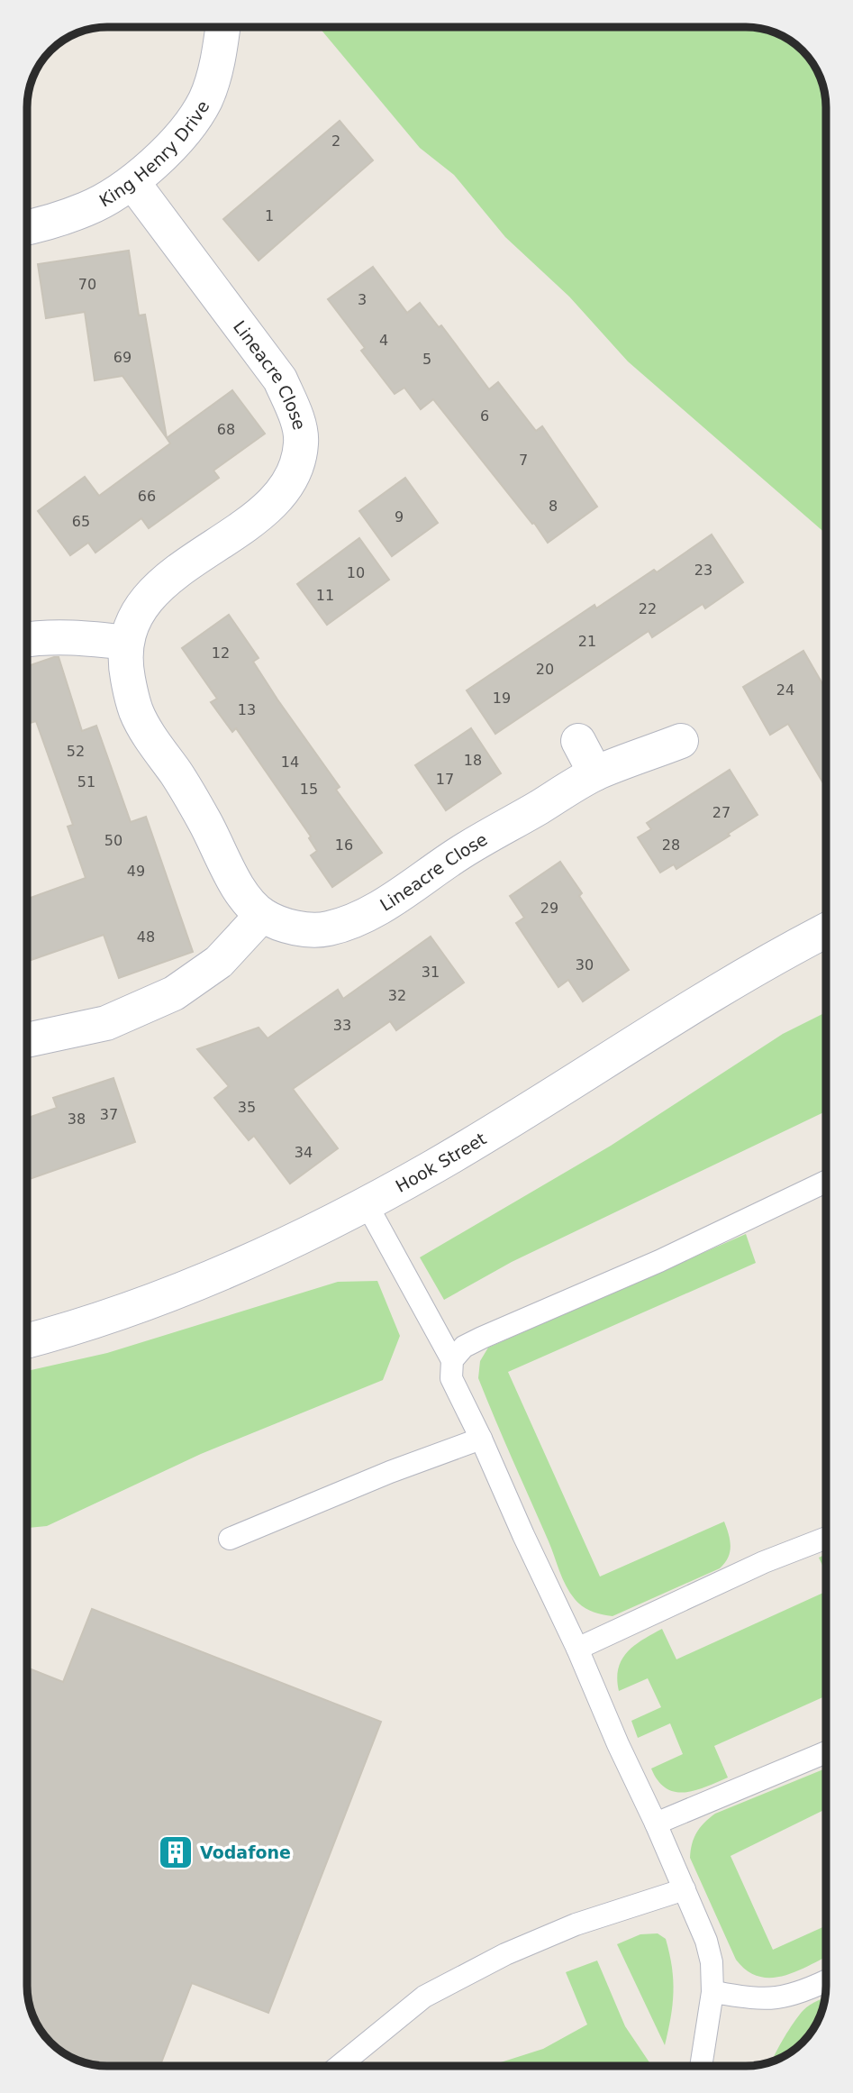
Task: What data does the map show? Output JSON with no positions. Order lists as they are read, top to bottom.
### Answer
{
  "streets": {
    "street": ["King Henry Drive", "Lineacre Close", "Hook Street"]
  },
  "crossings": [
    ["King Henry Drive", "Lineacre Close"]
  ],
  "places": {
    "building": ["Vodafone"]
  },
  "house_numbers": [
    "2",
    "1",
    "70",
    "3",
    "4",
    "69",
    "5",
    "6",
    "68",
    "7",
    "66",
    "8",
    "9",
    "65",
    "23",
    "10",
    "11",
    "22",
    "21",
    "12",
    "20",
    "24",
    "19",
    "13",
    "52",
    "18",
    "14",
    "17",
    "51",
    "15",
    "27",
    "50",
    "16",
    "28",
    "49",
    "29",
    "48",
    "30",
    "31",
    "32",
    "33",
    "35",
    "37",
    "38",
    "34"
  ]
}
